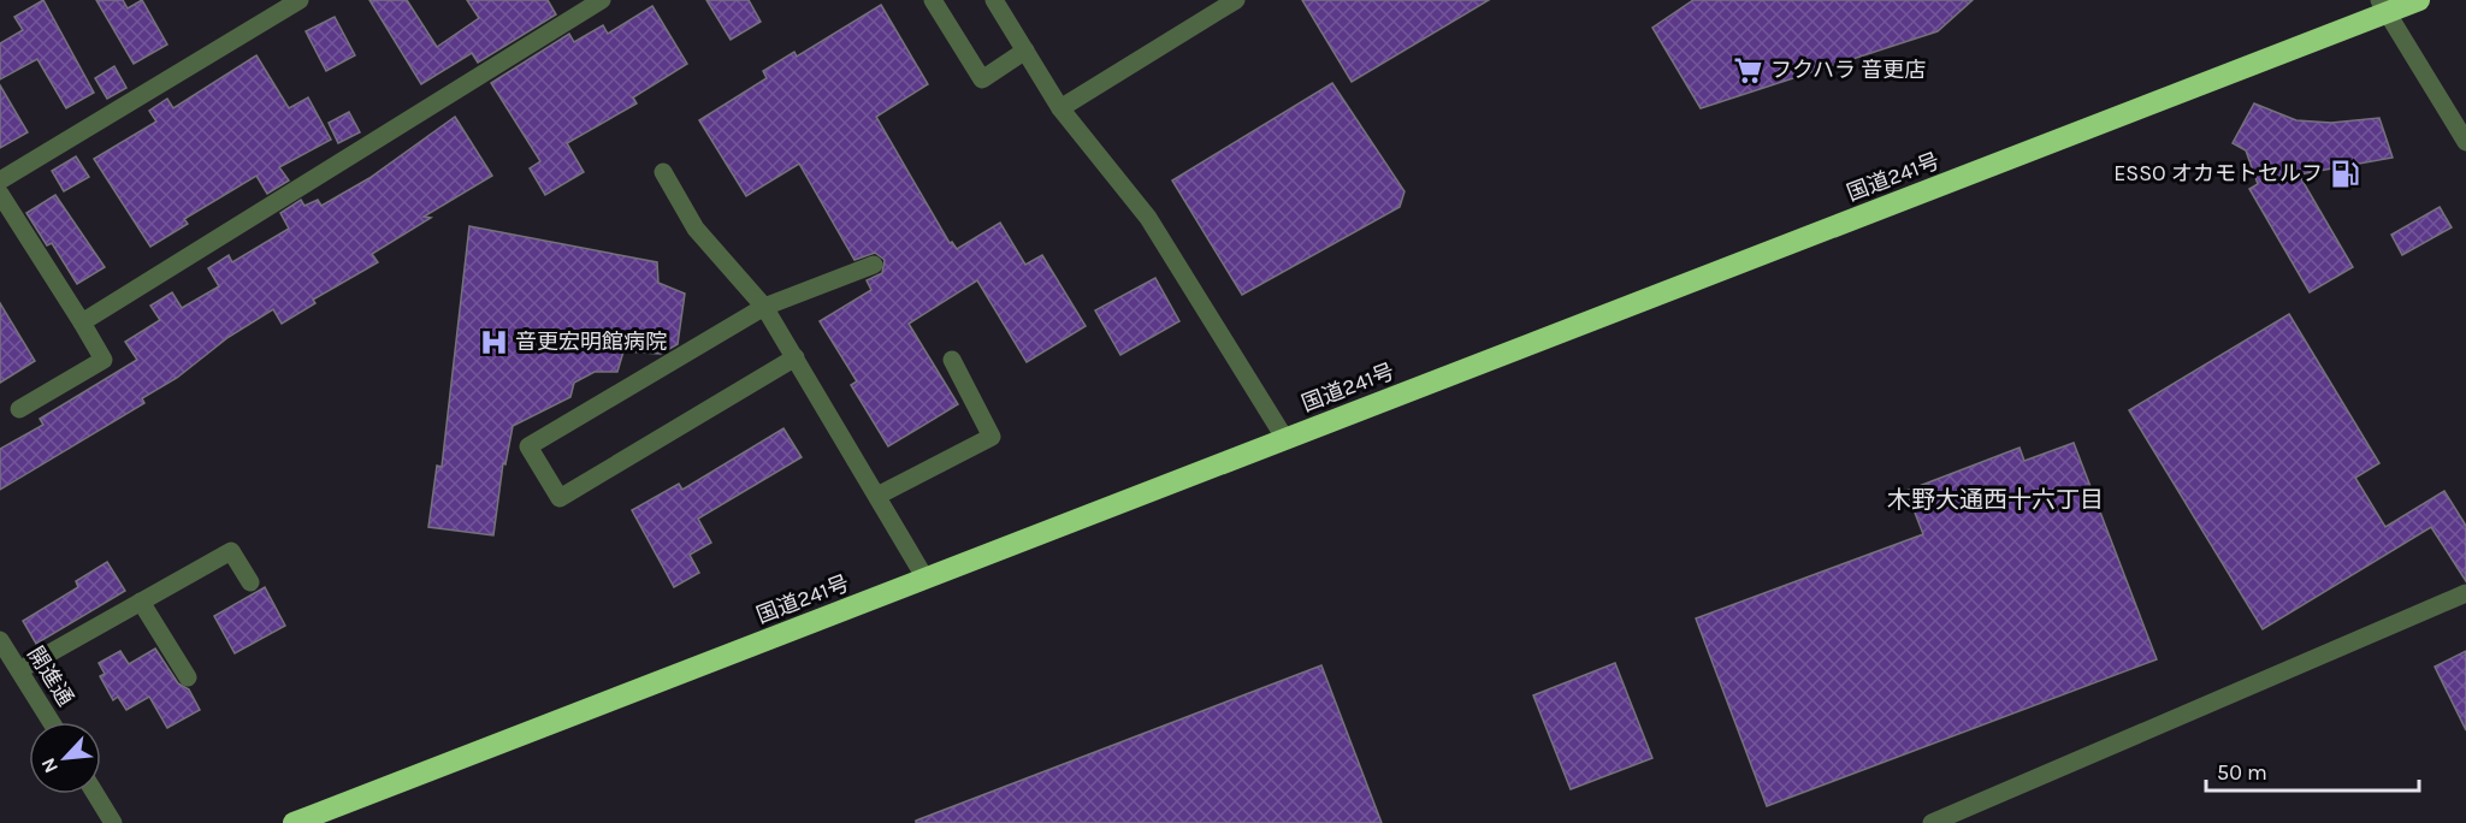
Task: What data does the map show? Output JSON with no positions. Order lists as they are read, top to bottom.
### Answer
{
  "streets": {
    "highway": ["国道241号"],
    "street": ["開進通"]
  },
  "districts": ["木野大通西十六丁目"],
  "places": {
    "supermarket": ["フクハラ 音更店"],
    "fuel station": ["ESSO オカモトセルフ"],
    "hospital": ["音更宏明館病院"]
  },
  "scale_bar": "50 m",
  "north": "bottom left"
}
